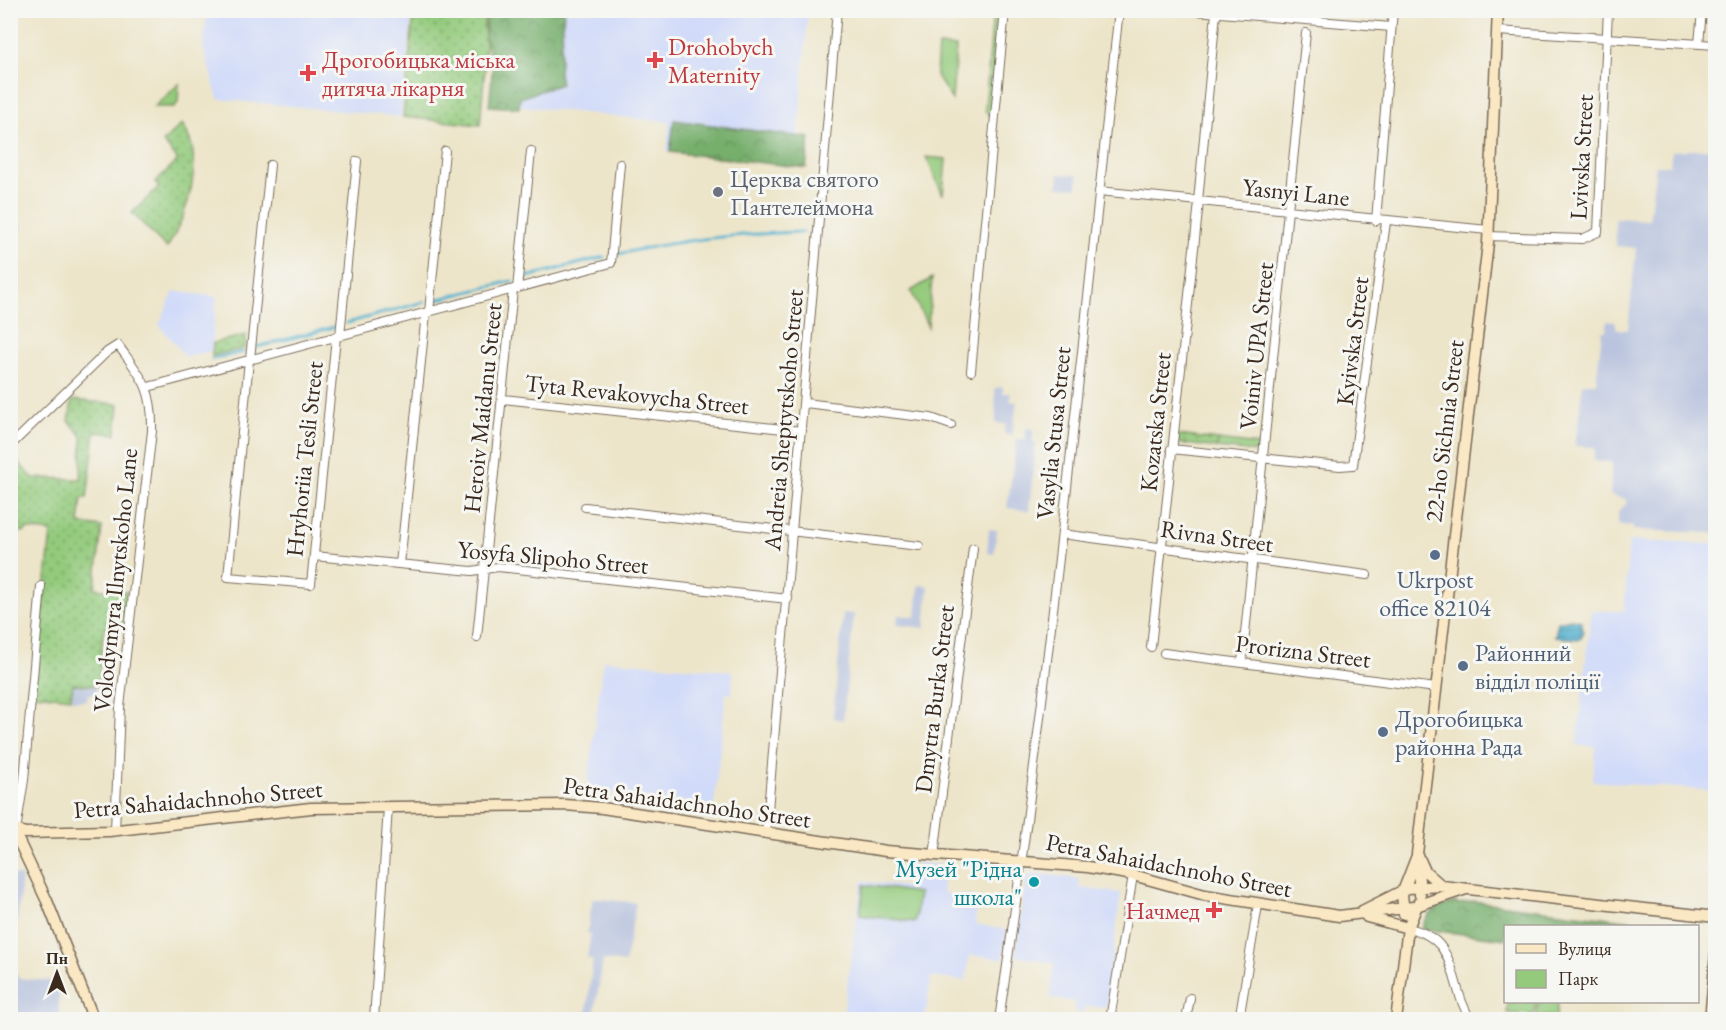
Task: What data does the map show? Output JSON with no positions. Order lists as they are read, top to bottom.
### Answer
{
  "streets": {
    "main road": ["22-ho Sichnia Street", "Petra Sahaidachnoho Street"],
    "street": [
      "Lvivska Street",
      "Yasnyi Lane",
      "Kyivska Street",
      "Voiniv UPA Street",
      "Tyta Revakovycha Street",
      "Heroiv Maidanu Street",
      "Andreia Sheptytskoho Street",
      "Kozatska Street",
      "Vasylia Stusa Street",
      "Hryhoriia Tesli Street",
      "Rivna Street",
      "Yosyfa Slipoho Street",
      "Volodymyra Ilnytskoho Lane",
      "Prorizna Street",
      "Dmytra Burka Street"
    ]
  },
  "crossings": [
    ["Lvivska Street", "Yasnyi Lane"],
    ["Lvivska Street", "22-ho Sichnia Street"],
    ["Yasnyi Lane", "Kyivska Street"],
    ["Yasnyi Lane", "Voiniv UPA Street"],
    ["Yasnyi Lane", "Kozatska Street"],
    ["Yasnyi Lane", "22-ho Sichnia Street"],
    ["Yasnyi Lane", "Vasylia Stusa Street"],
    ["Kyivska Street", "Voiniv UPA Street"],
    ["Voiniv UPA Street", "Rivna Street"],
    ["Voiniv UPA Street", "Prorizna Street"],
    ["Tyta Revakovycha Street", "Heroiv Maidanu Street"],
    ["Tyta Revakovycha Street", "Andreia Sheptytskoho Street"],
    ["Heroiv Maidanu Street", "Yosyfa Slipoho Street"],
    ["Andreia Sheptytskoho Street", "Yosyfa Slipoho Street"],
    ["Andreia Sheptytskoho Street", "Petra Sahaidachnoho Street"],
    ["Kozatska Street", "Rivna Street"],
    ["22-ho Sichnia Street", "Prorizna Street"],
    ["Vasylia Stusa Street", "Rivna Street"],
    ["Vasylia Stusa Street", "Petra Sahaidachnoho Street"],
    ["Hryhoriia Tesli Street", "Yosyfa Slipoho Street"],
    ["Volodymyra Ilnytskoho Lane", "Petra Sahaidachnoho Street"],
    ["Dmytra Burka Street", "Petra Sahaidachnoho Street"]
  ],
  "places": {
    "health": ["Drohobych Maternity", "Дрогобицька міська дитяча лікарня", "Начмед"],
    "other": [
      "Церква святого Пантелеймона",
      "Ukrpost office 82104",
      "Районний відділ поліції",
      "Дрогобицька районна Рада",
      "Музей \"Рідна школа\""
    ]
  },
  "legend": ["Вулиця", "Парк"],
  "north": "top"
}
